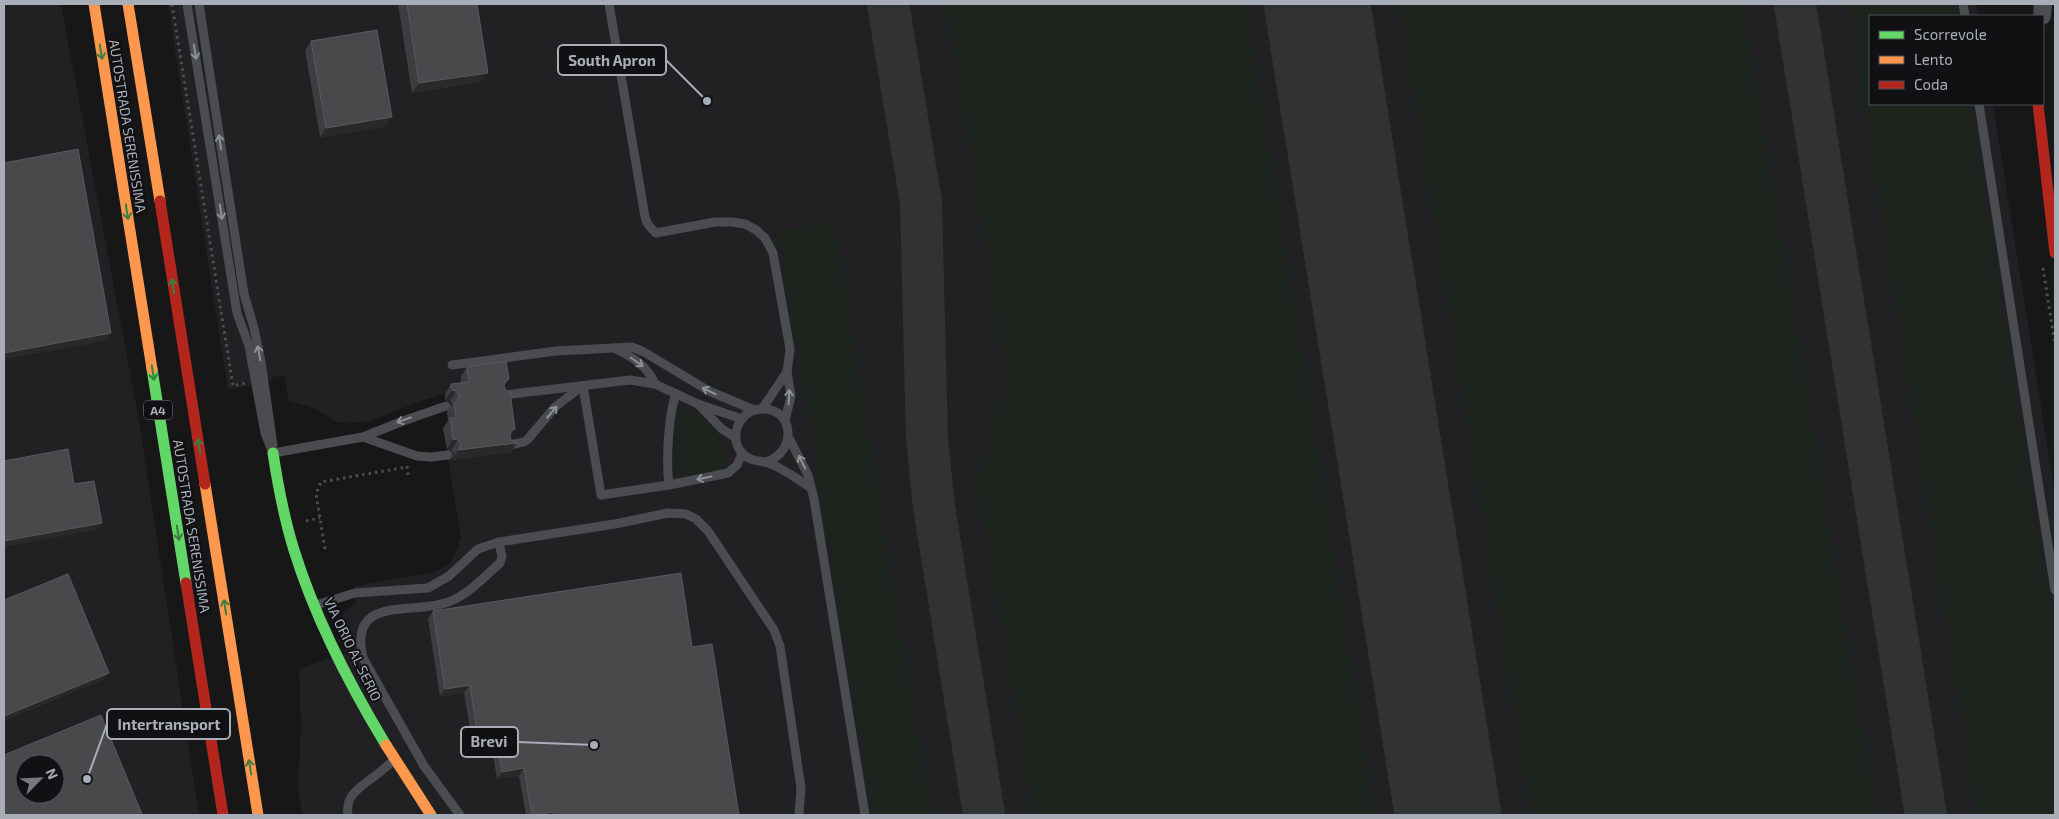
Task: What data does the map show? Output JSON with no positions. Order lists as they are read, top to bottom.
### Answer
{
  "streets": {
    "main road": ["AUTOSTRADA SERENISSIMA", "A4", "VIA ORIO AL SERIO"]
  },
  "places": ["South Apron", "Brevi", "Intertransport"],
  "legend": ["Scorrevole", "Lento", "Coda"],
  "north": "top right"
}
